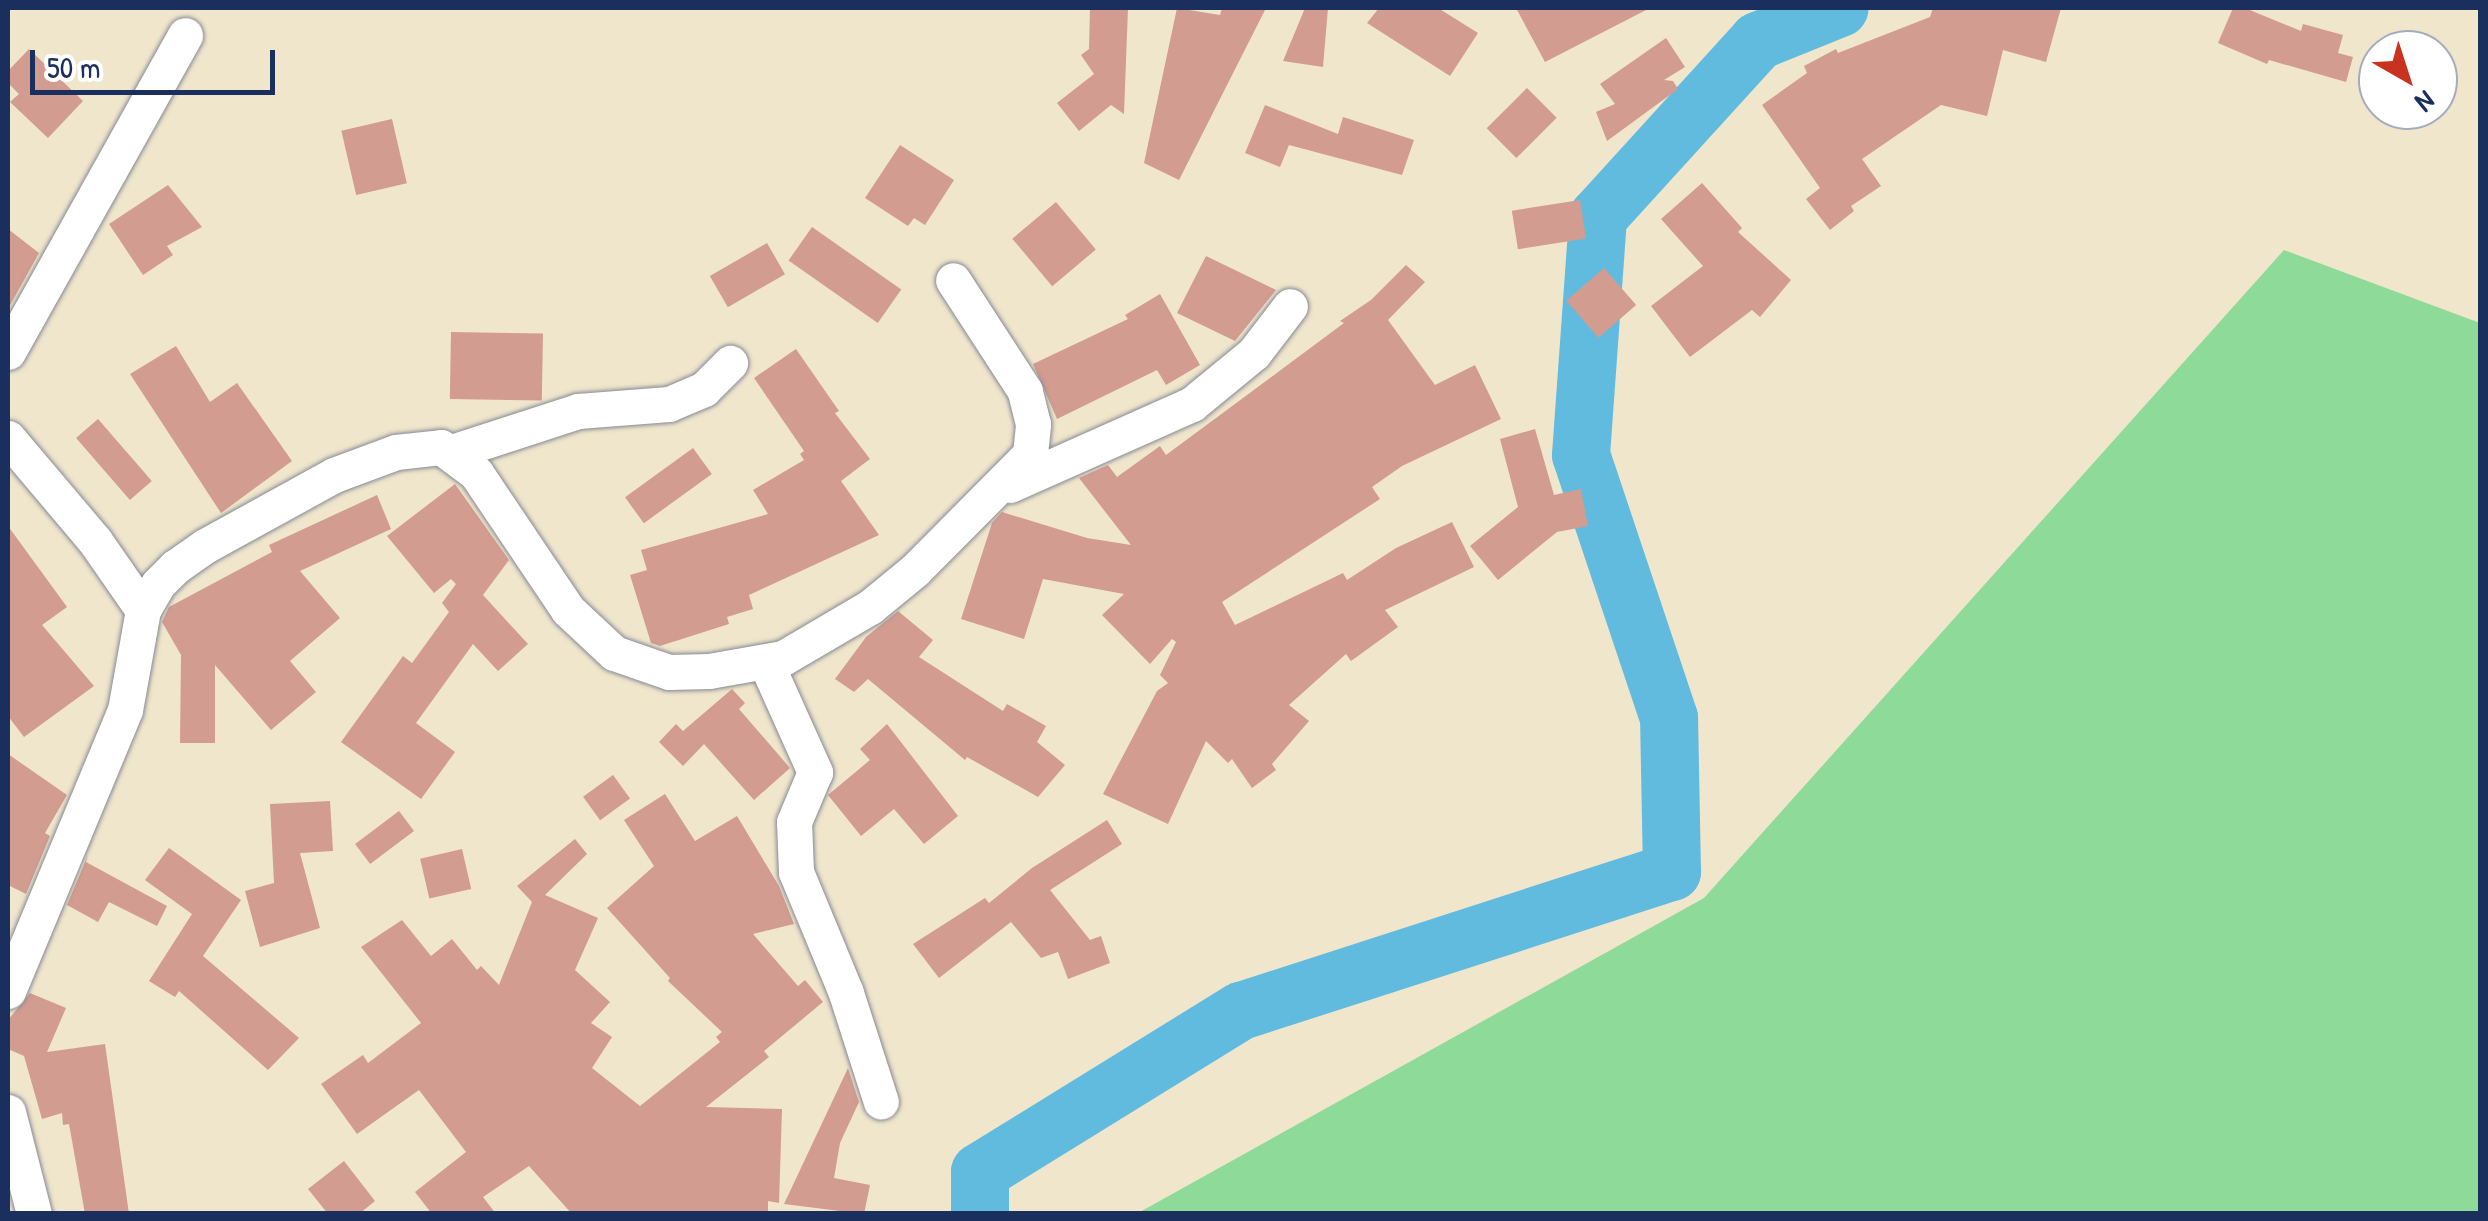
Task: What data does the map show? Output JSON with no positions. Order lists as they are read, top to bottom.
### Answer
{
  "scale_bar": "50 m",
  "north": "bottom right"
}
